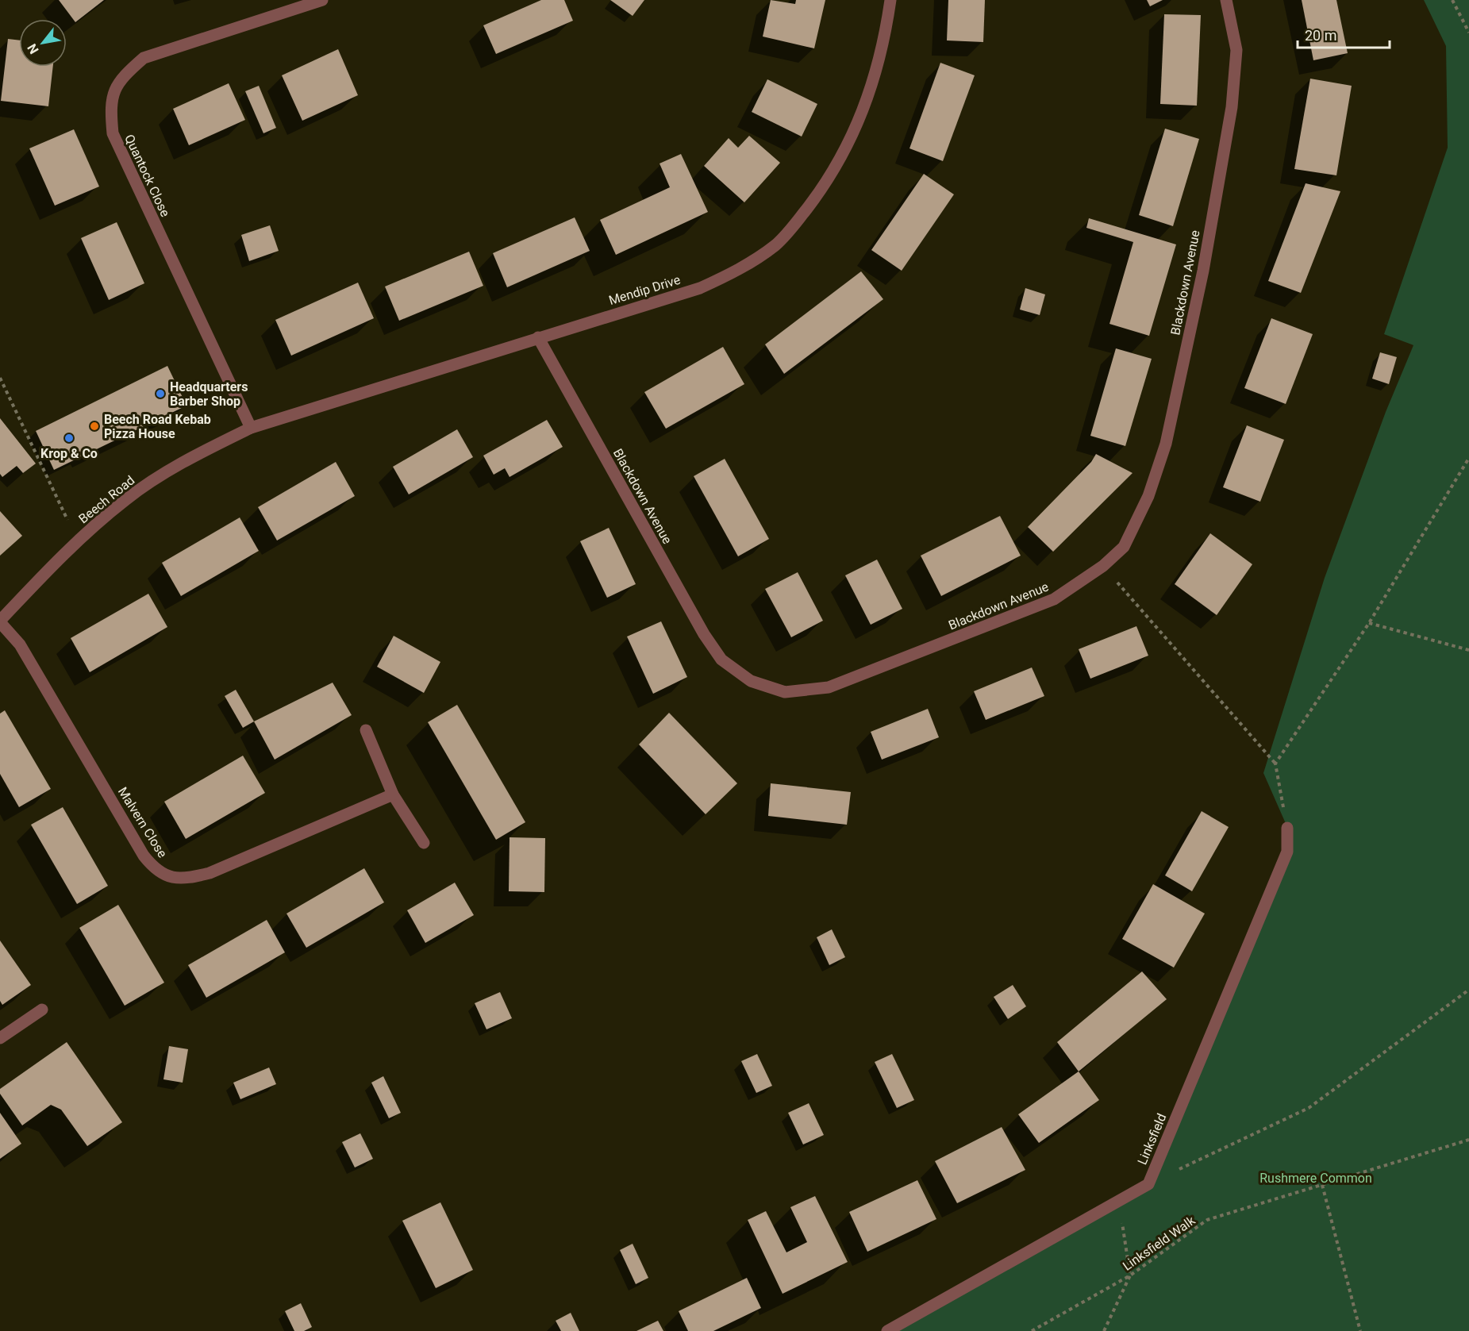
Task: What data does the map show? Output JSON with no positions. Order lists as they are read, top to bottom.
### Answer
{
  "streets": {
    "street": [
      "Quantock Close",
      "Blackdown Avenue",
      "Mendip Drive",
      "Beech Road",
      "Malvern Close",
      "Linksfield"
    ],
    "path": ["Linksfield Walk"]
  },
  "crossings": [
    ["Quantock Close", "Mendip Drive"],
    ["Quantock Close", "Beech Road"],
    ["Blackdown Avenue", "Mendip Drive"],
    ["Mendip Drive", "Beech Road"],
    ["Beech Road", "Malvern Close"]
  ],
  "parks": ["Rushmere Common"],
  "places": ["Headquarters Barber Shop", "Beech Road Kebab Pizza House", "Krop & Co"],
  "scale_bar": "20 m",
  "north": "bottom left"
}
